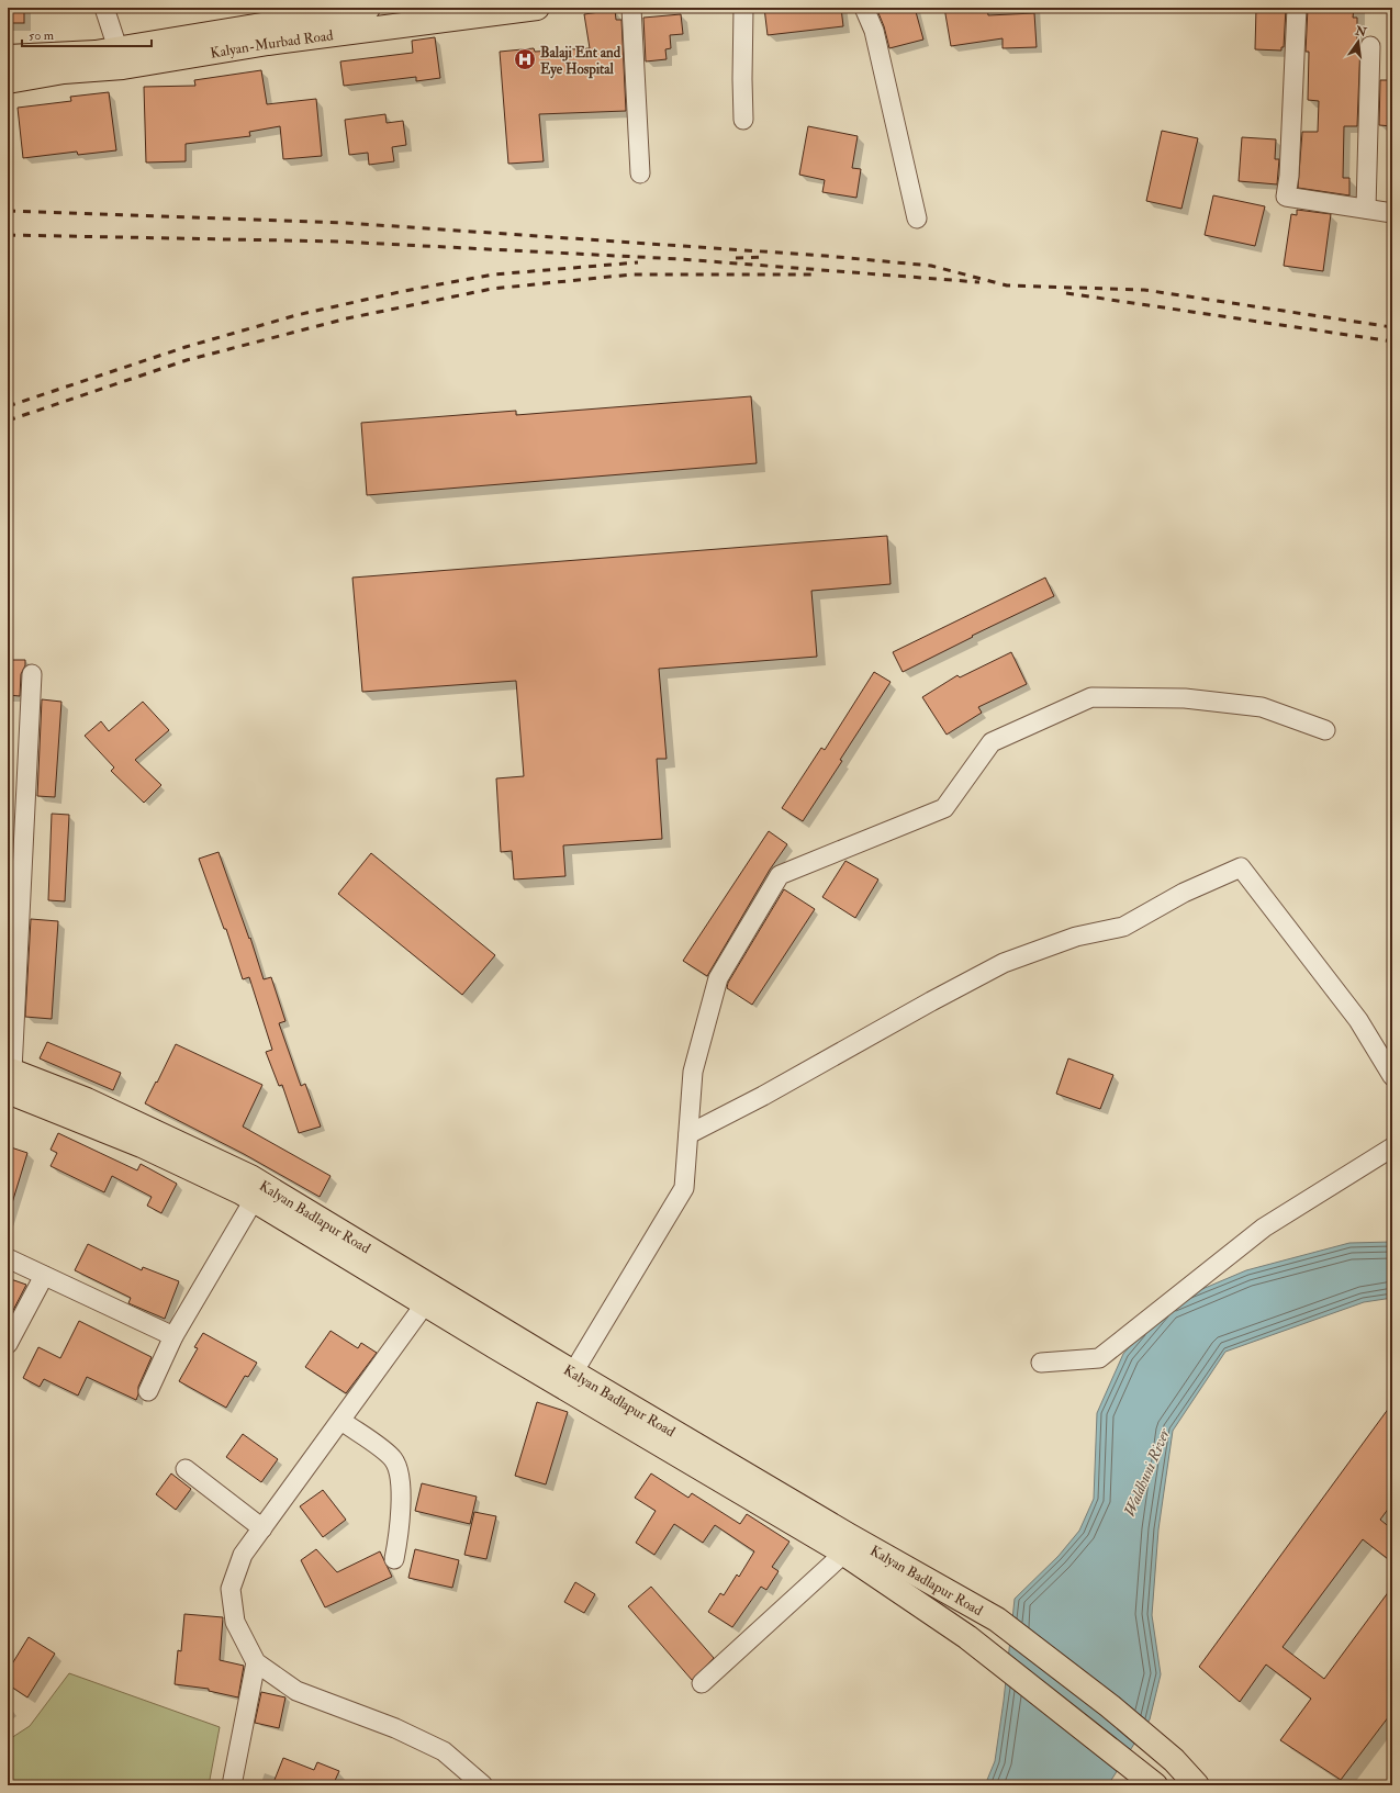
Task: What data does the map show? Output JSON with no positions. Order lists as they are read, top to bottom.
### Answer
{
  "streets": {
    "main road": ["Kalyan-Murbad Road", "Kalyan Badlapur Road"]
  },
  "water": ["Waldhuni River"],
  "places": {
    "hospital": ["Balaji Ent and Eye Hospital"]
  },
  "scale_bar": "50 m",
  "north": "top"
}
